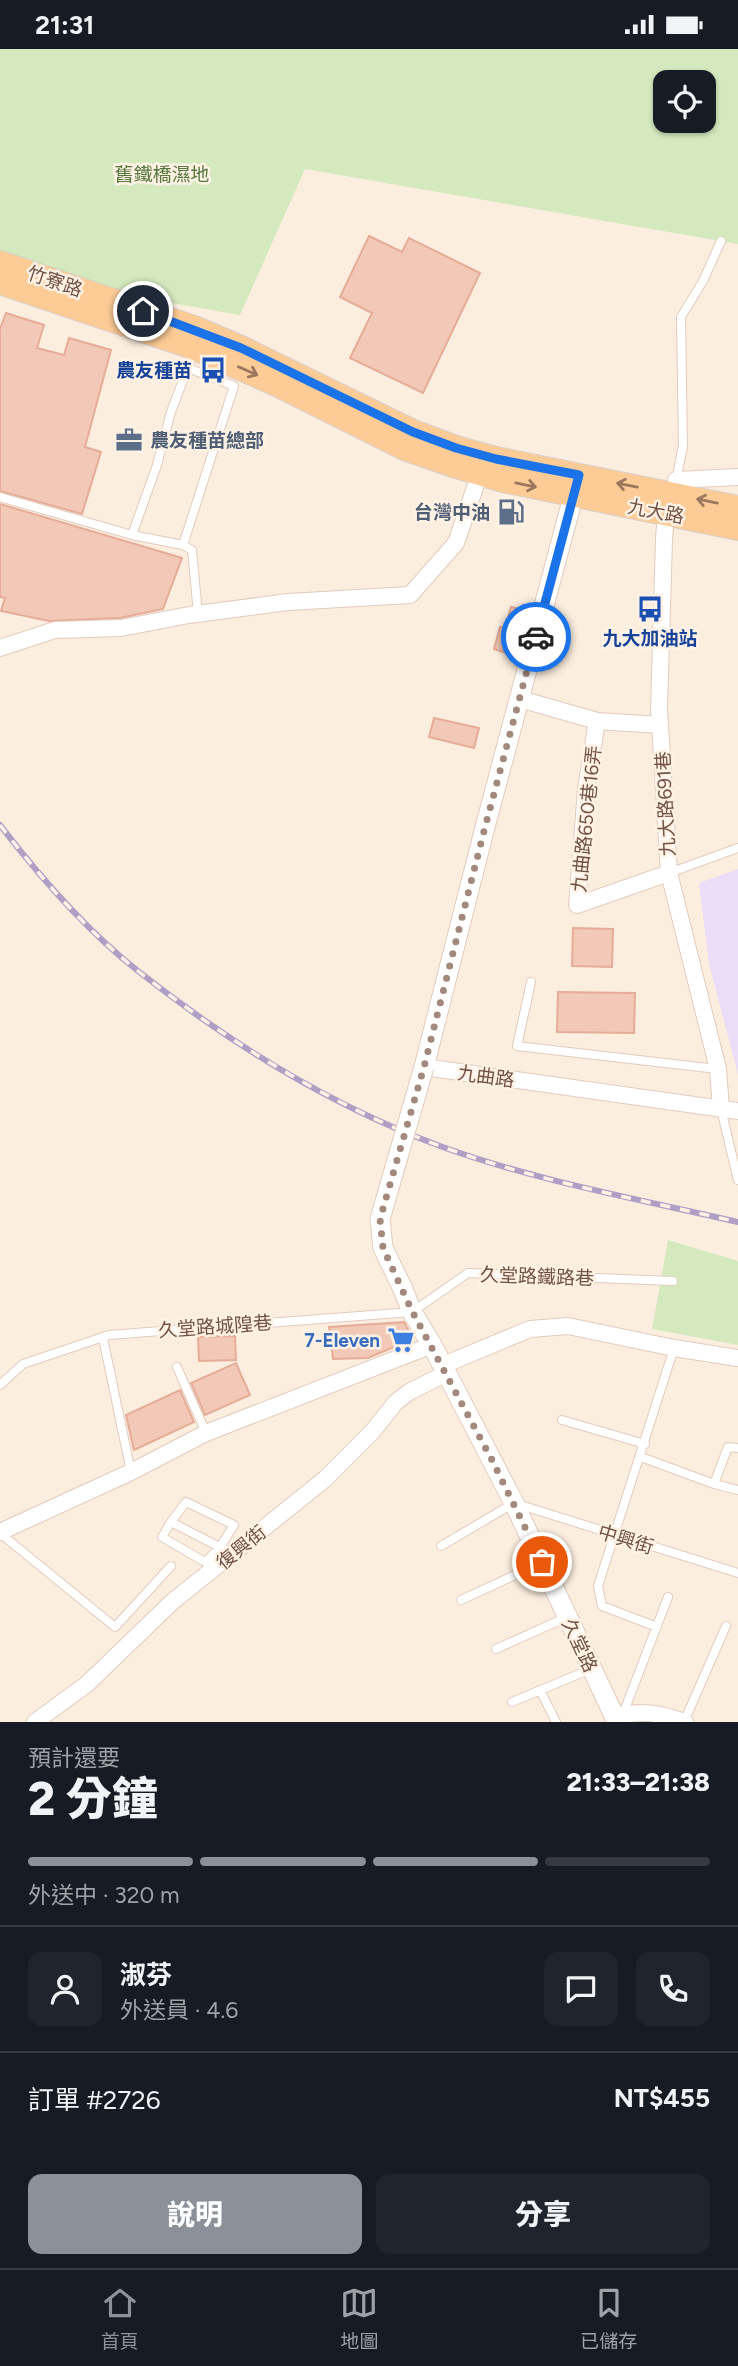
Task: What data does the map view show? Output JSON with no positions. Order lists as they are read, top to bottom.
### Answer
{
  "streets": {
    "main road": ["竹寮路", "九大路"],
    "street": [
      "九大路691巷",
      "九曲路650巷16弄",
      "九曲路",
      "復興街",
      "久堂路"
    ],
    "lane": ["久堂路鐵路巷", "久堂路城隍巷", "中興街"]
  },
  "crossings": [
    ["竹寮路", "九大路"],
    ["九大路", "九大路691巷"],
    ["九大路691巷", "九曲路650巷16弄"],
    ["九大路691巷", "九曲路"],
    ["九曲路", "久堂路"],
    ["久堂路鐵路巷", "久堂路城隍巷"],
    ["久堂路鐵路巷", "久堂路"],
    ["久堂路城隍巷", "久堂路"],
    ["中興街", "久堂路"],
    ["復興街", "久堂路"]
  ],
  "parks": ["舊鐵橋濕地"],
  "places": {
    "bus stop": ["農友種苗", "九大加油站"],
    "office": ["農友種苗總部"],
    "fuel station": ["台灣中油"],
    "supermarket": ["7-Eleven"]
  },
  "page": {
    "status": "21:31",
    "heading": ["2 分鐘", "預計還要", "21:33–21:38"],
    "panel": [
      "淑芬",
      "外送員 · 4.6",
      "訂單 #2726",
      "NT$455"
    ],
    "bar": "外送中 · 320 m",
    "buttons": ["說明", "分享"],
    "tabs": ["首頁", "地圖", "已儲存"]
  }
}
